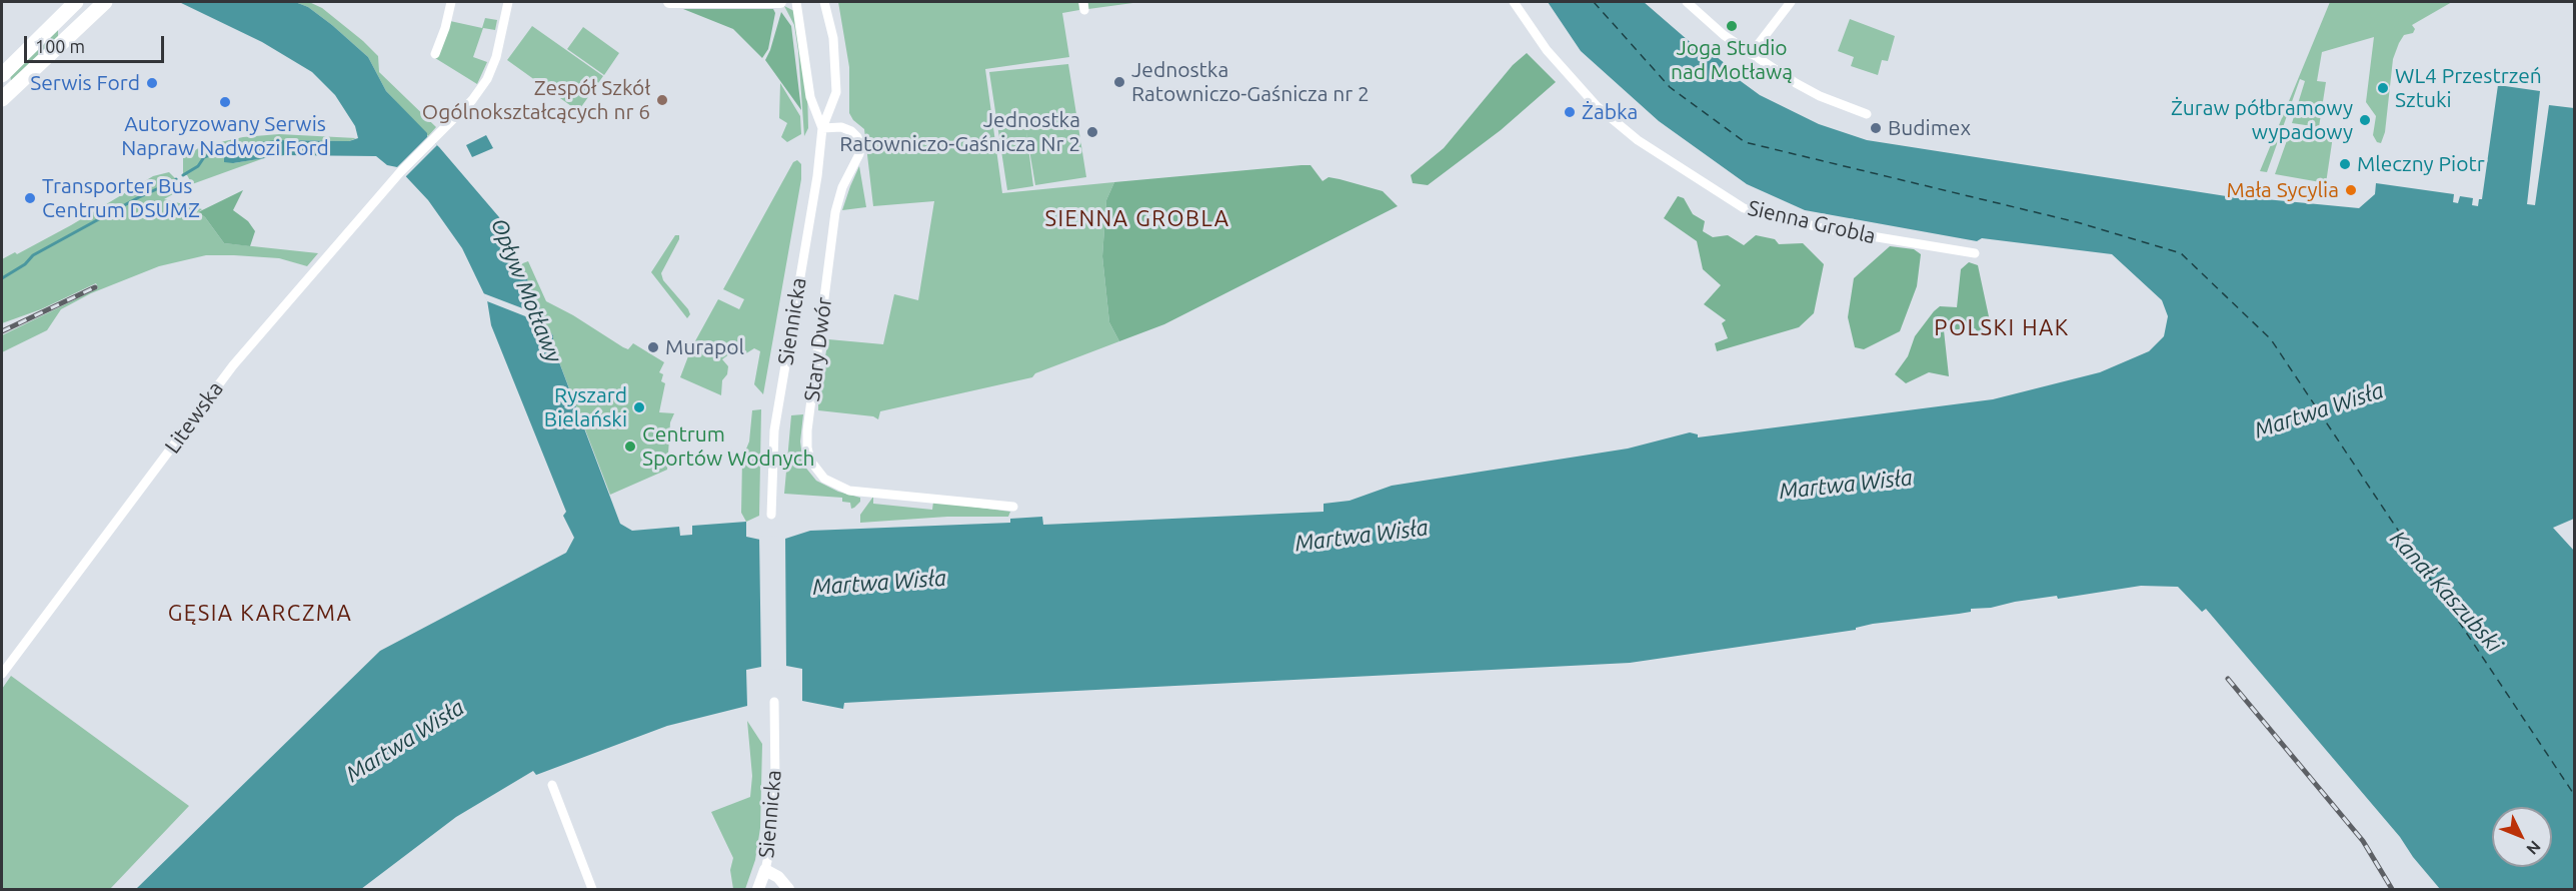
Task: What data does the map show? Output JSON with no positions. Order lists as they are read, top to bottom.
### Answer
{
  "streets": {
    "street": [
      "Sienna Grobla",
      "Siennicka",
      "Stary Dwór",
      "Litewska"
    ]
  },
  "crossings": [
    ["Siennicka", "Stary Dwór"]
  ],
  "districts": ["SIENNA GROBLA", "POLSKI HAK", "GĘSIA KARCZMA"],
  "water": ["Opływ Motławy", "Martwa Wisła", "Kanał Kaszubski"],
  "places": [
    "Joga Studio nad Motławą",
    "Jednostka Ratowniczo-Gaśnicza nr 2",
    "Serwis Ford",
    "WL4 Przestrzeń Sztuki",
    "Zespół Szkół Ogólnokształcących nr 6",
    "Autoryzowany Serwis Napraw Nadwozi Ford",
    "Żabka",
    "Żuraw półbramowy wypadowy",
    "Budimex",
    "Jednostka Ratowniczo-Gaśnicza Nr 2",
    "Mleczny Piotr",
    "Mała Sycylia",
    "Transporter Bus Centrum DSUMZ",
    "Murapol",
    "Ryszard Bielański",
    "Centrum Sportów Wodnych"
  ],
  "scale_bar": "100 m",
  "north": "bottom right"
}
